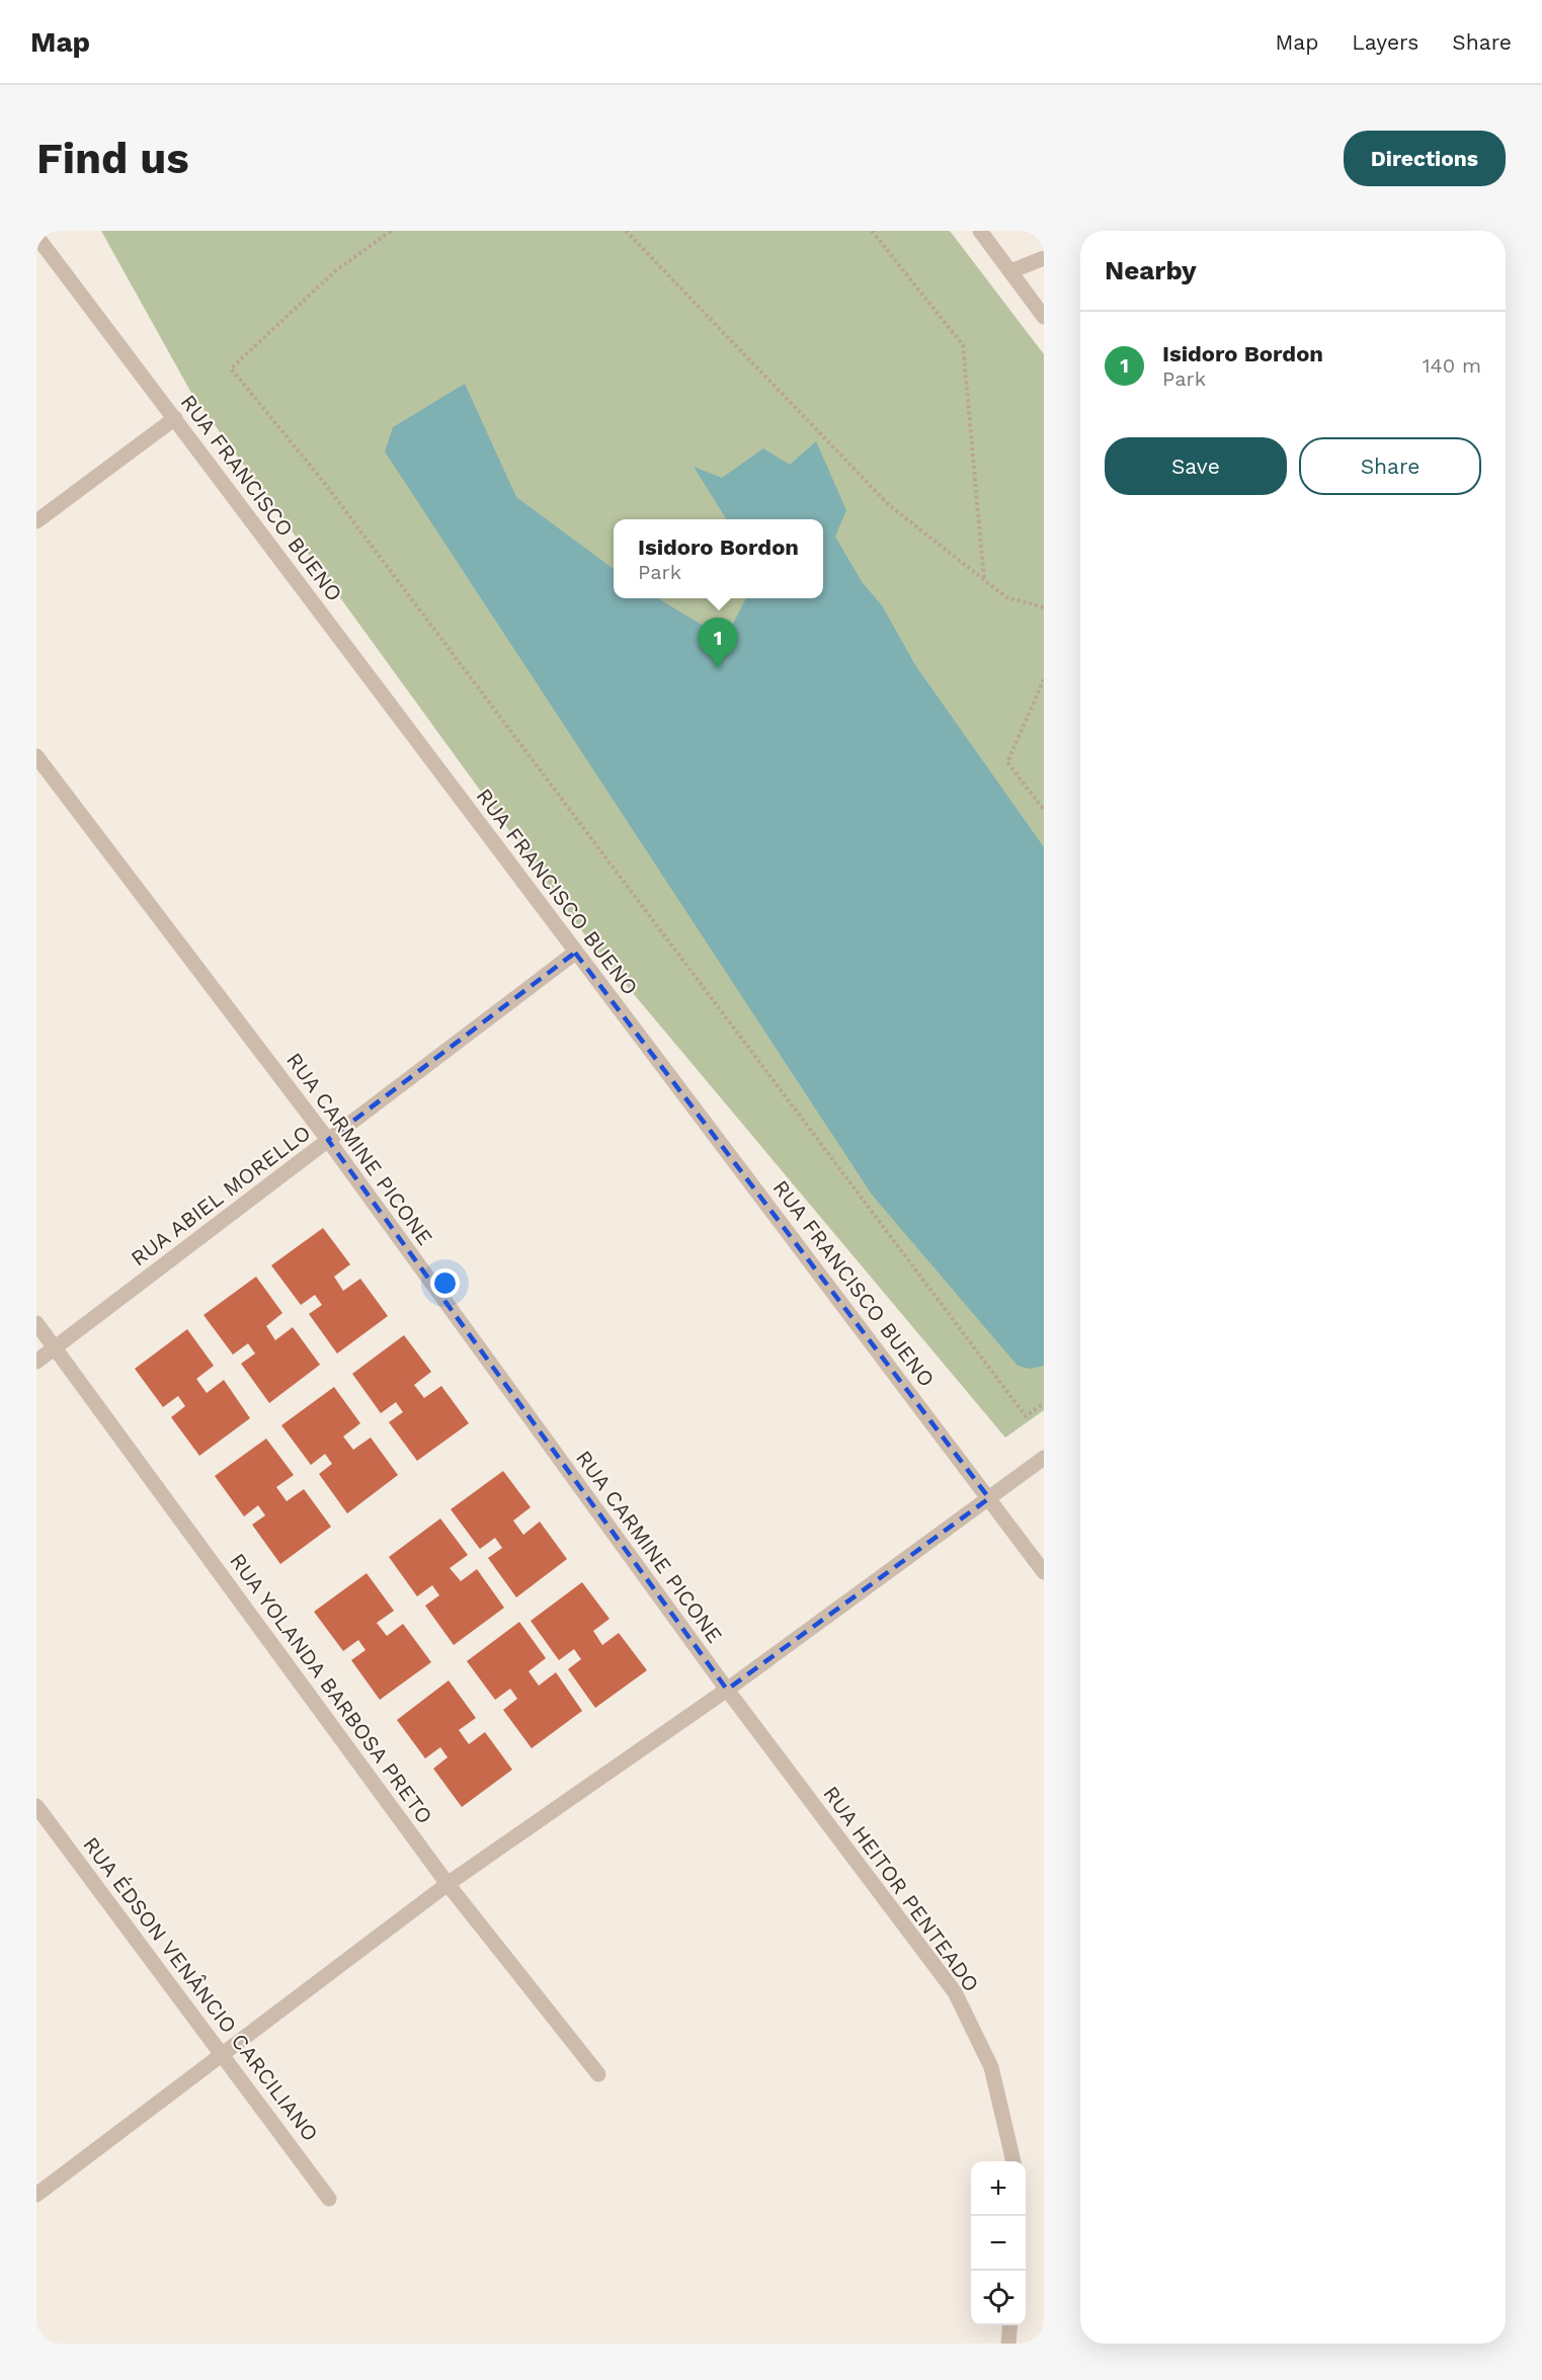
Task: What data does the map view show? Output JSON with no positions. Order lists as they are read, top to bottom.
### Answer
{
  "streets": {
    "street": [
      "RUA FRANCISCO BUENO",
      "RUA CARMINE PICONE",
      "RUA ABIEL MORELLO",
      "RUA YOLANDA BARBOSA PRETO",
      "RUA HEITOR PENTEADO",
      "RUA ÉDSON VENÂNCIO CARCILIANO"
    ]
  },
  "crossings": [
    ["RUA FRANCISCO BUENO", "RUA ABIEL MORELLO"],
    ["RUA CARMINE PICONE", "RUA ABIEL MORELLO"],
    ["RUA CARMINE PICONE", "RUA HEITOR PENTEADO"],
    ["RUA ABIEL MORELLO", "RUA YOLANDA BARBOSA PRETO"]
  ],
  "page": {
    "header": "Map",
    "nav": ["Map", "Layers", "Share"],
    "buttons": [
      "Directions",
      ["Save", "Share"]
    ],
    "title": "Find us",
    "heading": "Nearby",
    "list": [
      {
        "mark": "1",
        "name": "Isidoro Bordon",
        "note": "Park",
        "value": "140 m"
      }
    ],
    "popup": ["Isidoro Bordon", "Park"],
    "pins": "1",
    "map_buttons": ["+", "−"]
  }
}
